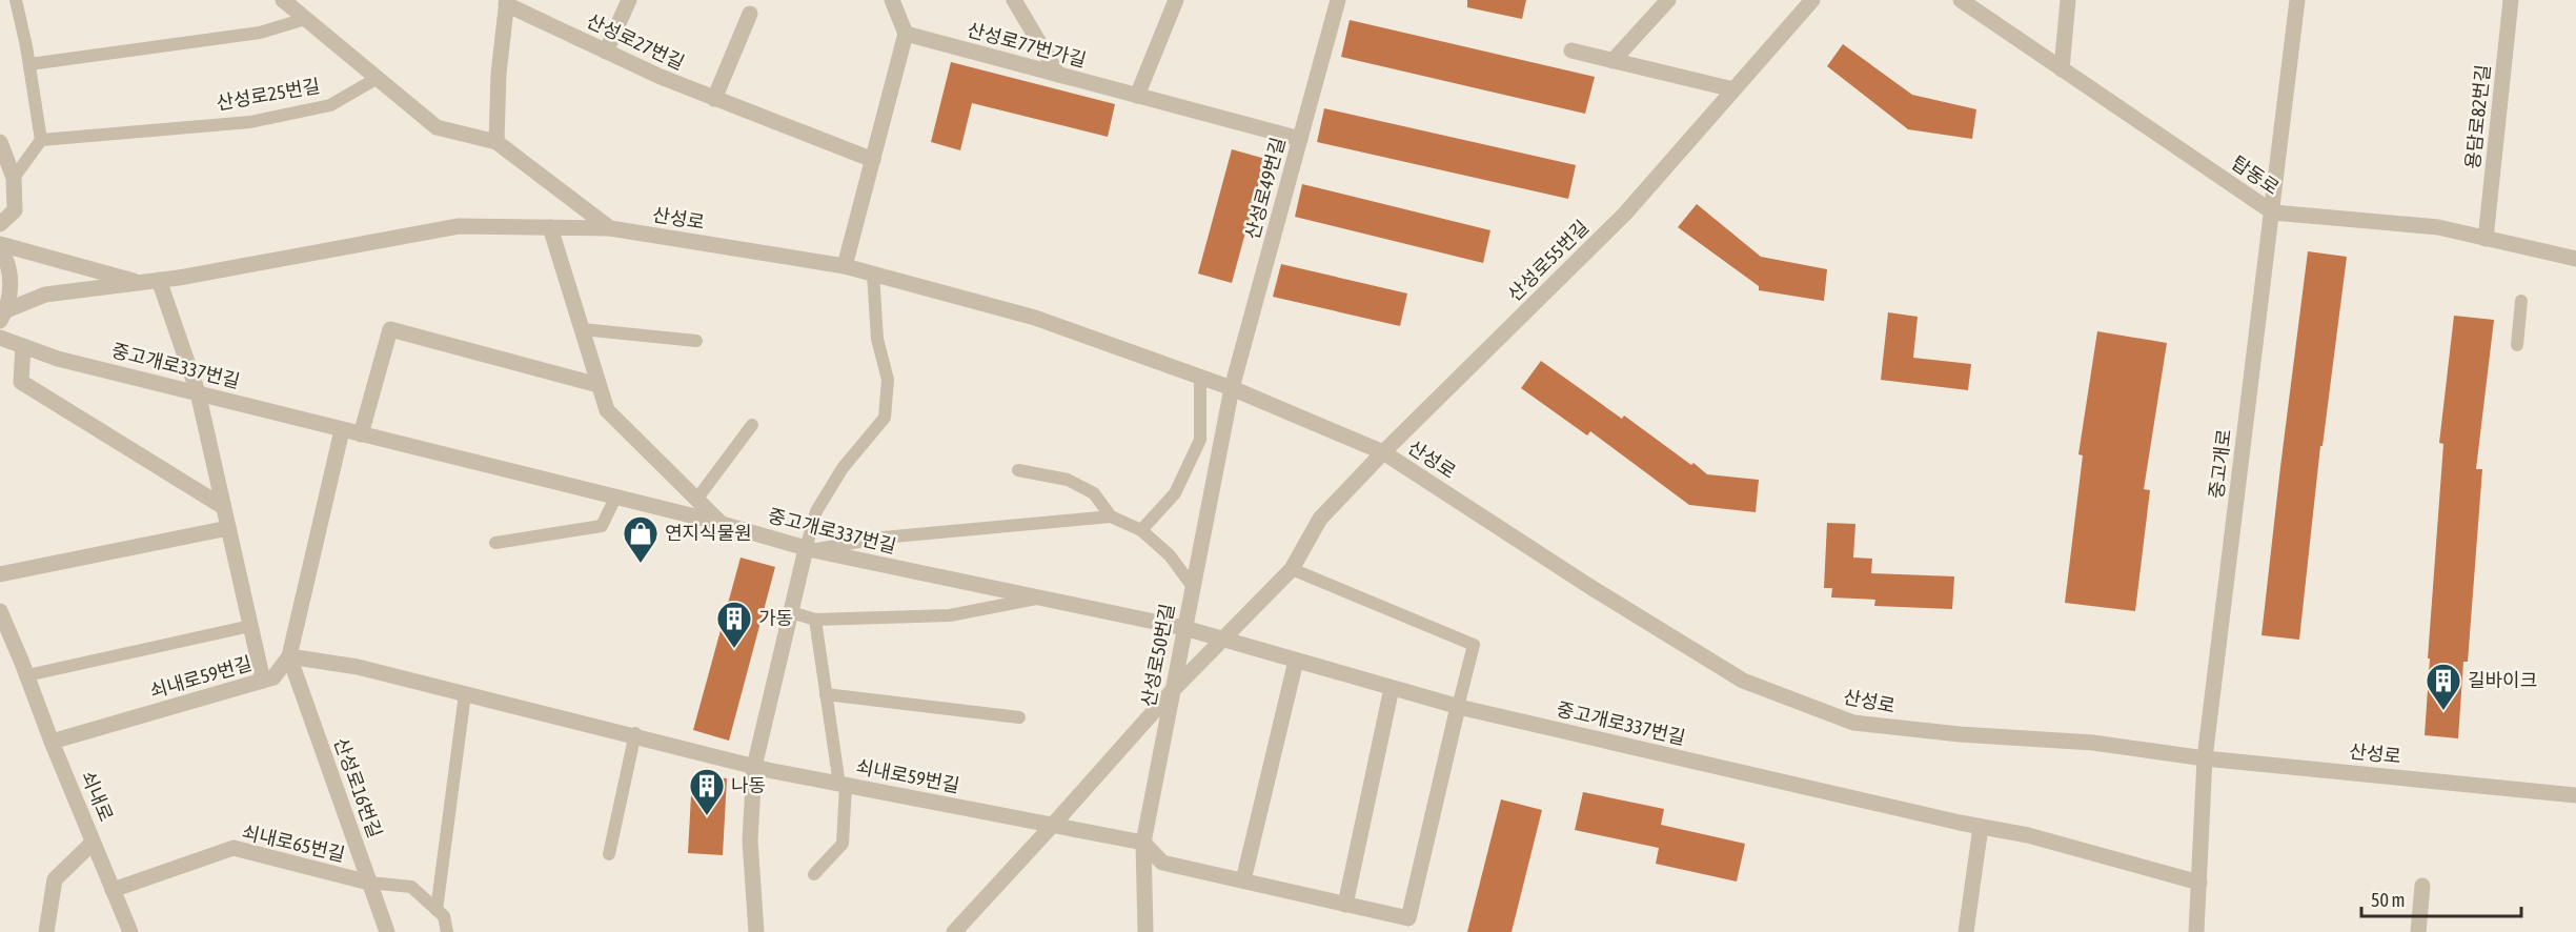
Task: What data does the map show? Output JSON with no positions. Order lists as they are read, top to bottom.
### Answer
{
  "streets": {
    "street": [
      "산성로27번길",
      "산성로77번가길",
      "용담로82번길",
      "탑동로",
      "산성로49번길",
      "산성로",
      "산성로55번길",
      "중고개로337번길",
      "중고개로",
      "산성로50번길",
      "쇠내로59번길",
      "산성로16번길",
      "쇠내로",
      "쇠내로65번길"
    ],
    "lane": ["산성로25번길"]
  },
  "crossings": [
    ["산성로77번가길", "산성로49번길"],
    ["용담로82번길", "탑동로"],
    ["탑동로", "중고개로"],
    ["산성로49번길", "산성로"],
    ["산성로49번길", "산성로50번길"],
    ["산성로", "산성로55번길"],
    ["산성로", "중고개로"],
    ["산성로", "산성로50번길"],
    ["산성로55번길", "중고개로337번길"],
    ["산성로55번길", "산성로50번길"],
    ["중고개로337번길", "중고개로"],
    ["중고개로337번길", "산성로50번길"],
    ["산성로50번길", "쇠내로59번길"],
    ["쇠내로59번길", "산성로16번길"],
    ["쇠내로59번길", "쇠내로"],
    ["산성로16번길", "쇠내로65번길"],
    ["쇠내로", "쇠내로65번길"]
  ],
  "places": {
    "shop": ["연지식물원"],
    "building": ["가동", "길바이크", "나동"]
  },
  "scale_bar": "50 m"
}
